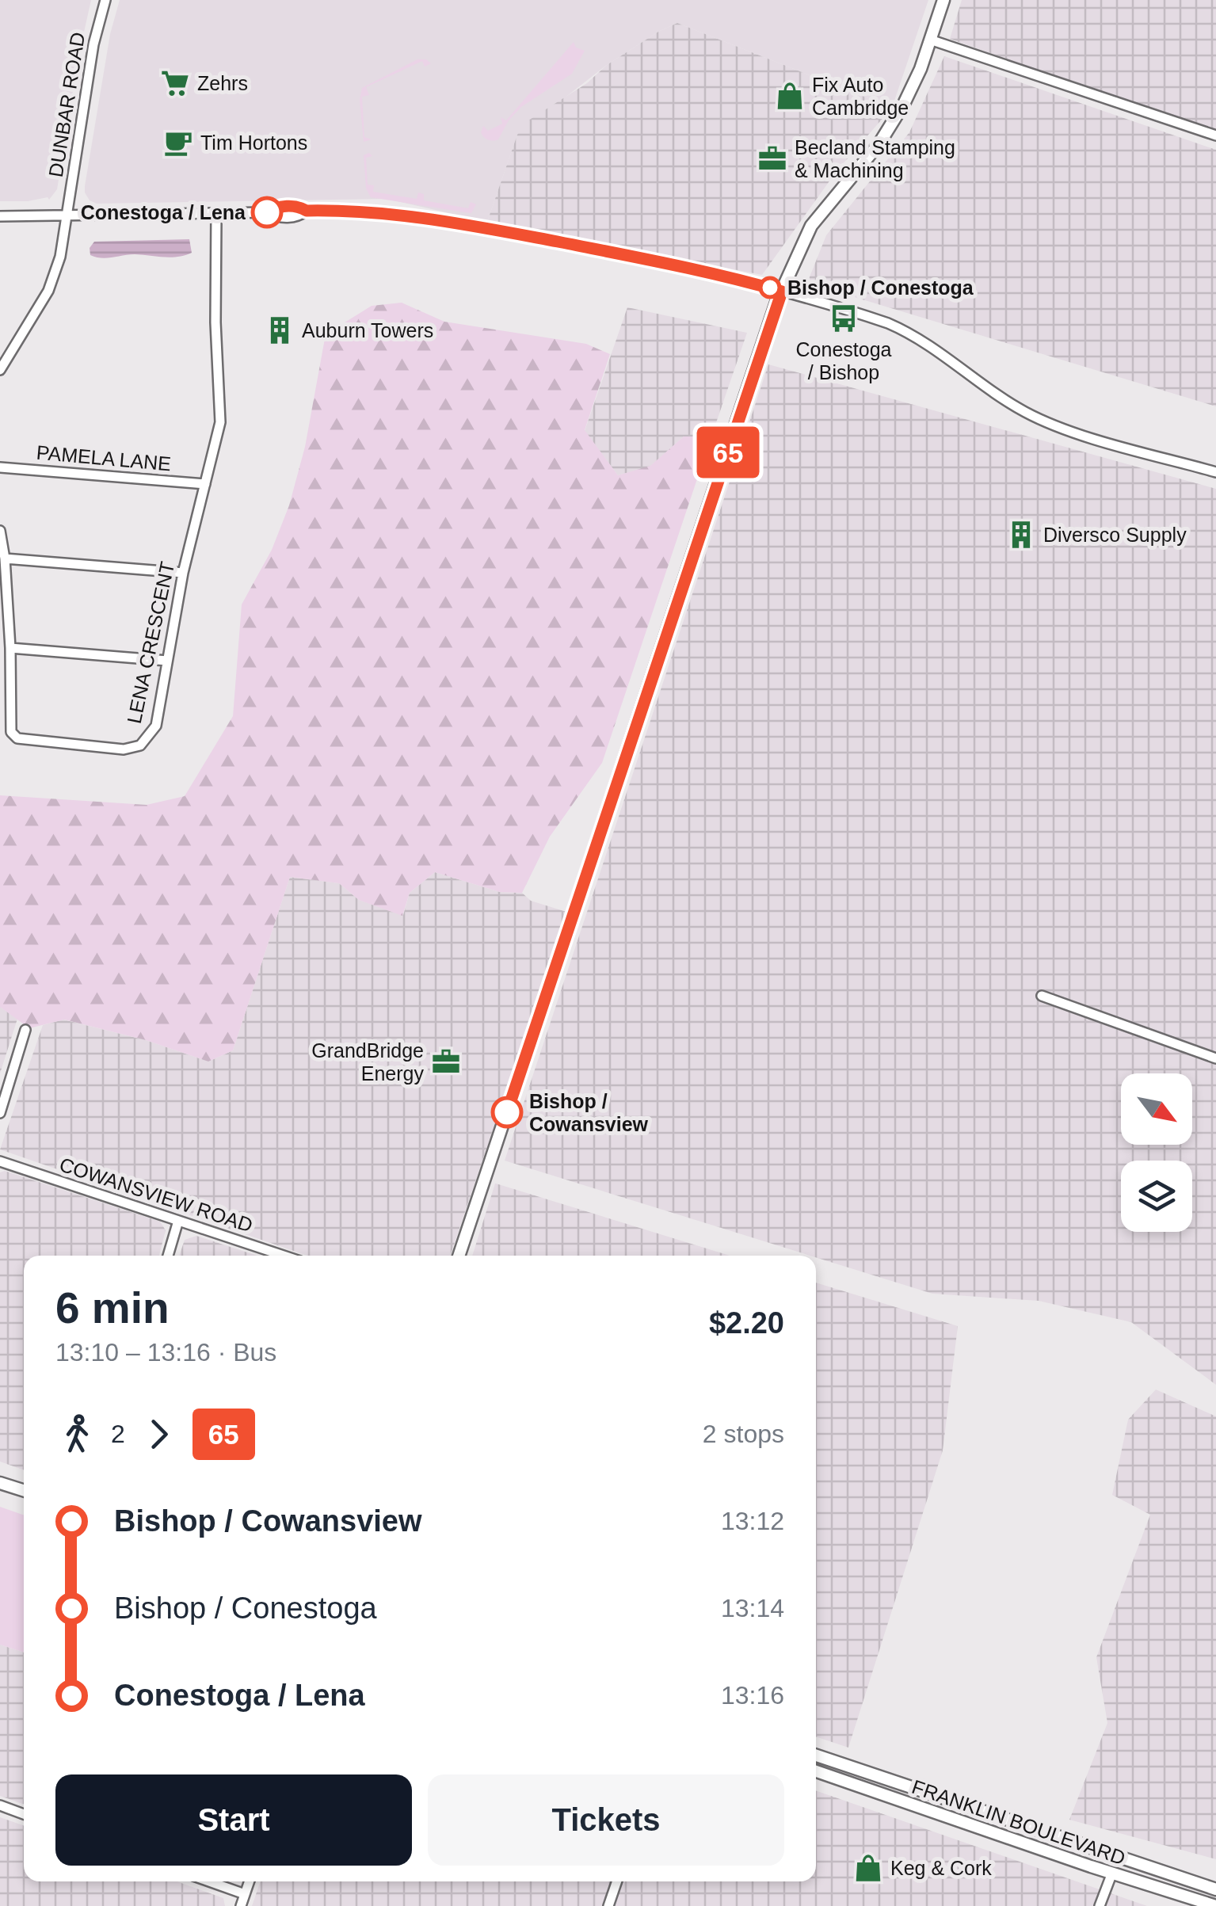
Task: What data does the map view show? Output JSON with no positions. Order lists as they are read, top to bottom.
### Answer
{
  "streets": {
    "main road": ["FRANKLIN BOULEVARD"],
    "street": [
      "DUNBAR ROAD",
      "PAMELA LANE",
      "LENA CRESCENT",
      "COWANSVIEW ROAD"
    ]
  },
  "crossings": [
    ["PAMELA LANE", "LENA CRESCENT"]
  ],
  "places": {
    "supermarket": ["Zehrs"],
    "shop": ["Fix Auto Cambridge", "Keg & Cork"],
    "cafe": ["Tim Hortons"],
    "office": ["Becland Stamping & Machining", "GrandBridge Energy"],
    "other": ["Conestoga / Lena", "Bishop / Conestoga", "Bishop / Cowansview"],
    "bus stop": ["Conestoga / Bishop"],
    "building": ["Auburn Towers", "Diversco Supply"]
  },
  "lines": ["bus line 65"],
  "north": "bottom right",
  "page": {
    "on_map": "65",
    "heading": ["6 min", "13:10 – 13:16 · Bus", "$2.20"],
    "legs": ["2", "65", "2 stops"],
    "list": [
      {
        "name": "Bishop / Cowansview",
        "value": "13:12"
      },
      {
        "name": "Bishop / Conestoga",
        "value": "13:14"
      },
      {
        "name": "Conestoga / Lena",
        "value": "13:16"
      }
    ],
    "buttons": ["Start", "Tickets"]
  }
}
